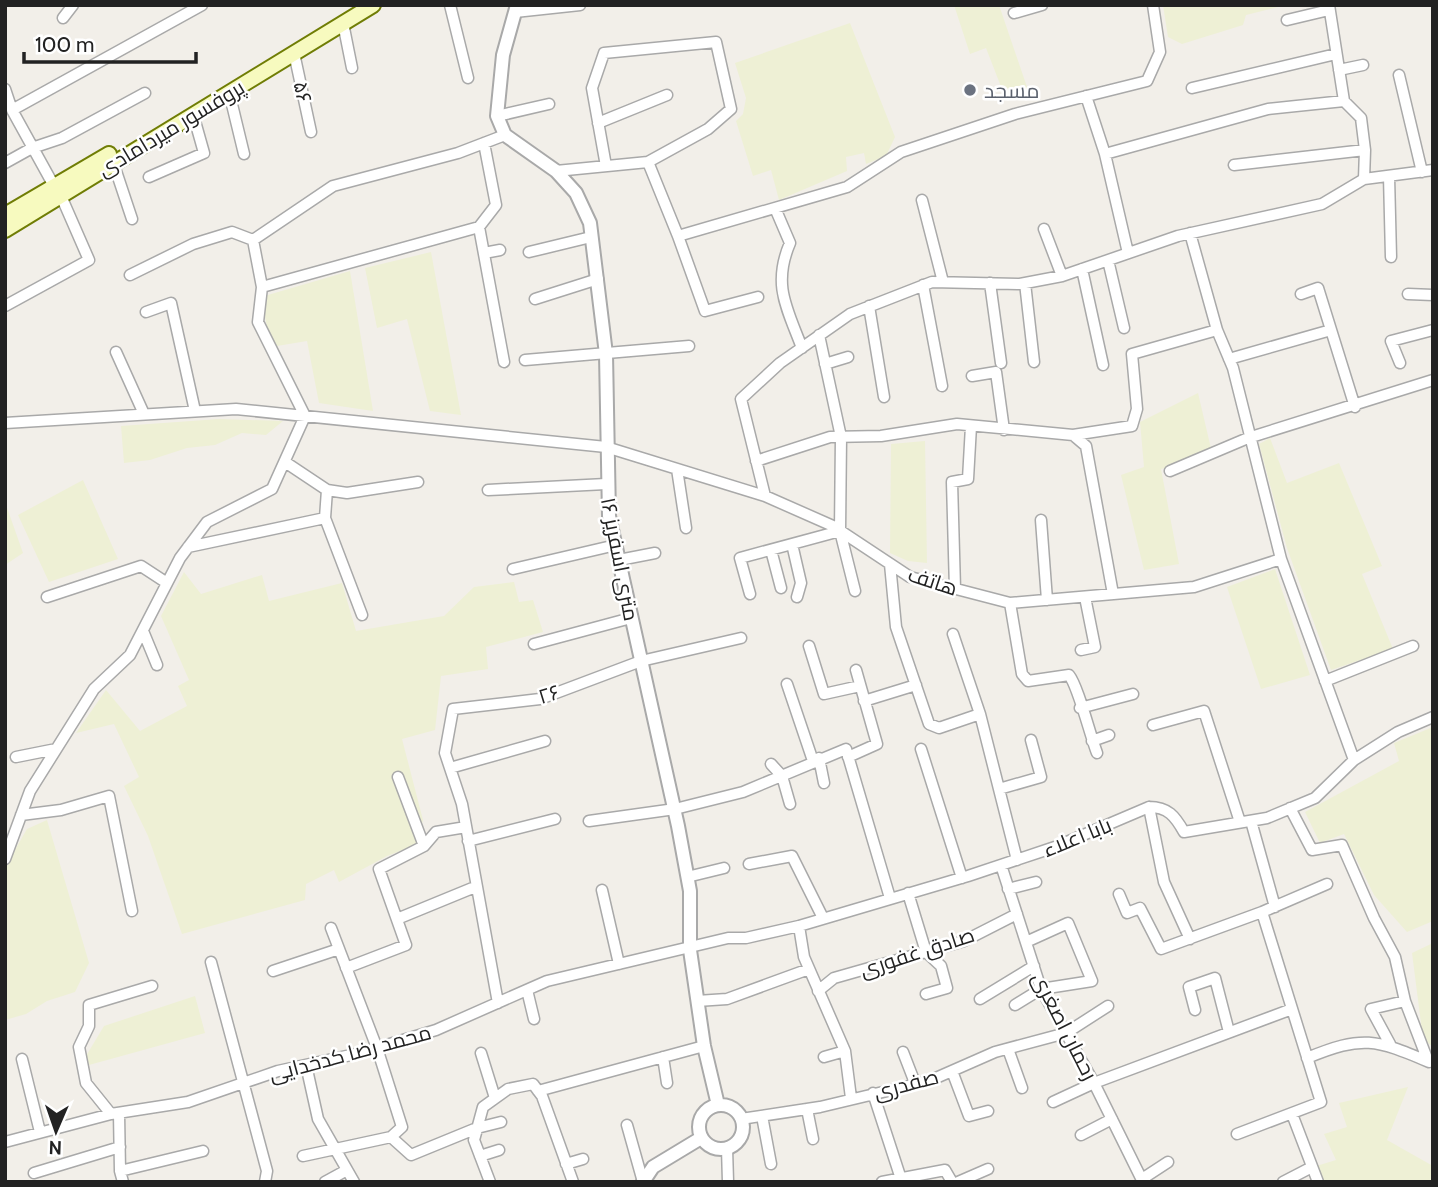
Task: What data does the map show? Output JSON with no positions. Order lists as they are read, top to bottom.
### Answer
{
  "streets": {
    "main road": ["پروفسور میردامادی"],
    "street": [
      "۵۶",
      "۱۶ متری اسفریز",
      "هاتف",
      "۲۶",
      "بابا اعلاء",
      "صادق غفوری",
      "رحمان اصغری",
      "محمد رضا کدخدایی",
      "صفدری"
    ]
  },
  "crossings": [
    ["۵۶", "پروفسور میردامادی"],
    ["۱۶ متری اسفریز", "هاتف"],
    ["۱۶ متری اسفریز", "۲۶"],
    ["۱۶ متری اسفریز", "بابا اعلاء"],
    ["۱۶ متری اسفریز", "محمد رضا کدخدایی"],
    ["۱۶ متری اسفریز", "صفدری"],
    ["بابا اعلاء", "رحمان اصغری"],
    ["بابا اعلاء", "محمد رضا کدخدایی"],
    ["صادق غفوری", "رحمان اصغری"],
    ["رحمان اصغری", "صفدری"]
  ],
  "places": ["مسجد"],
  "scale_bar": "100 m",
  "north": "bottom"
}
